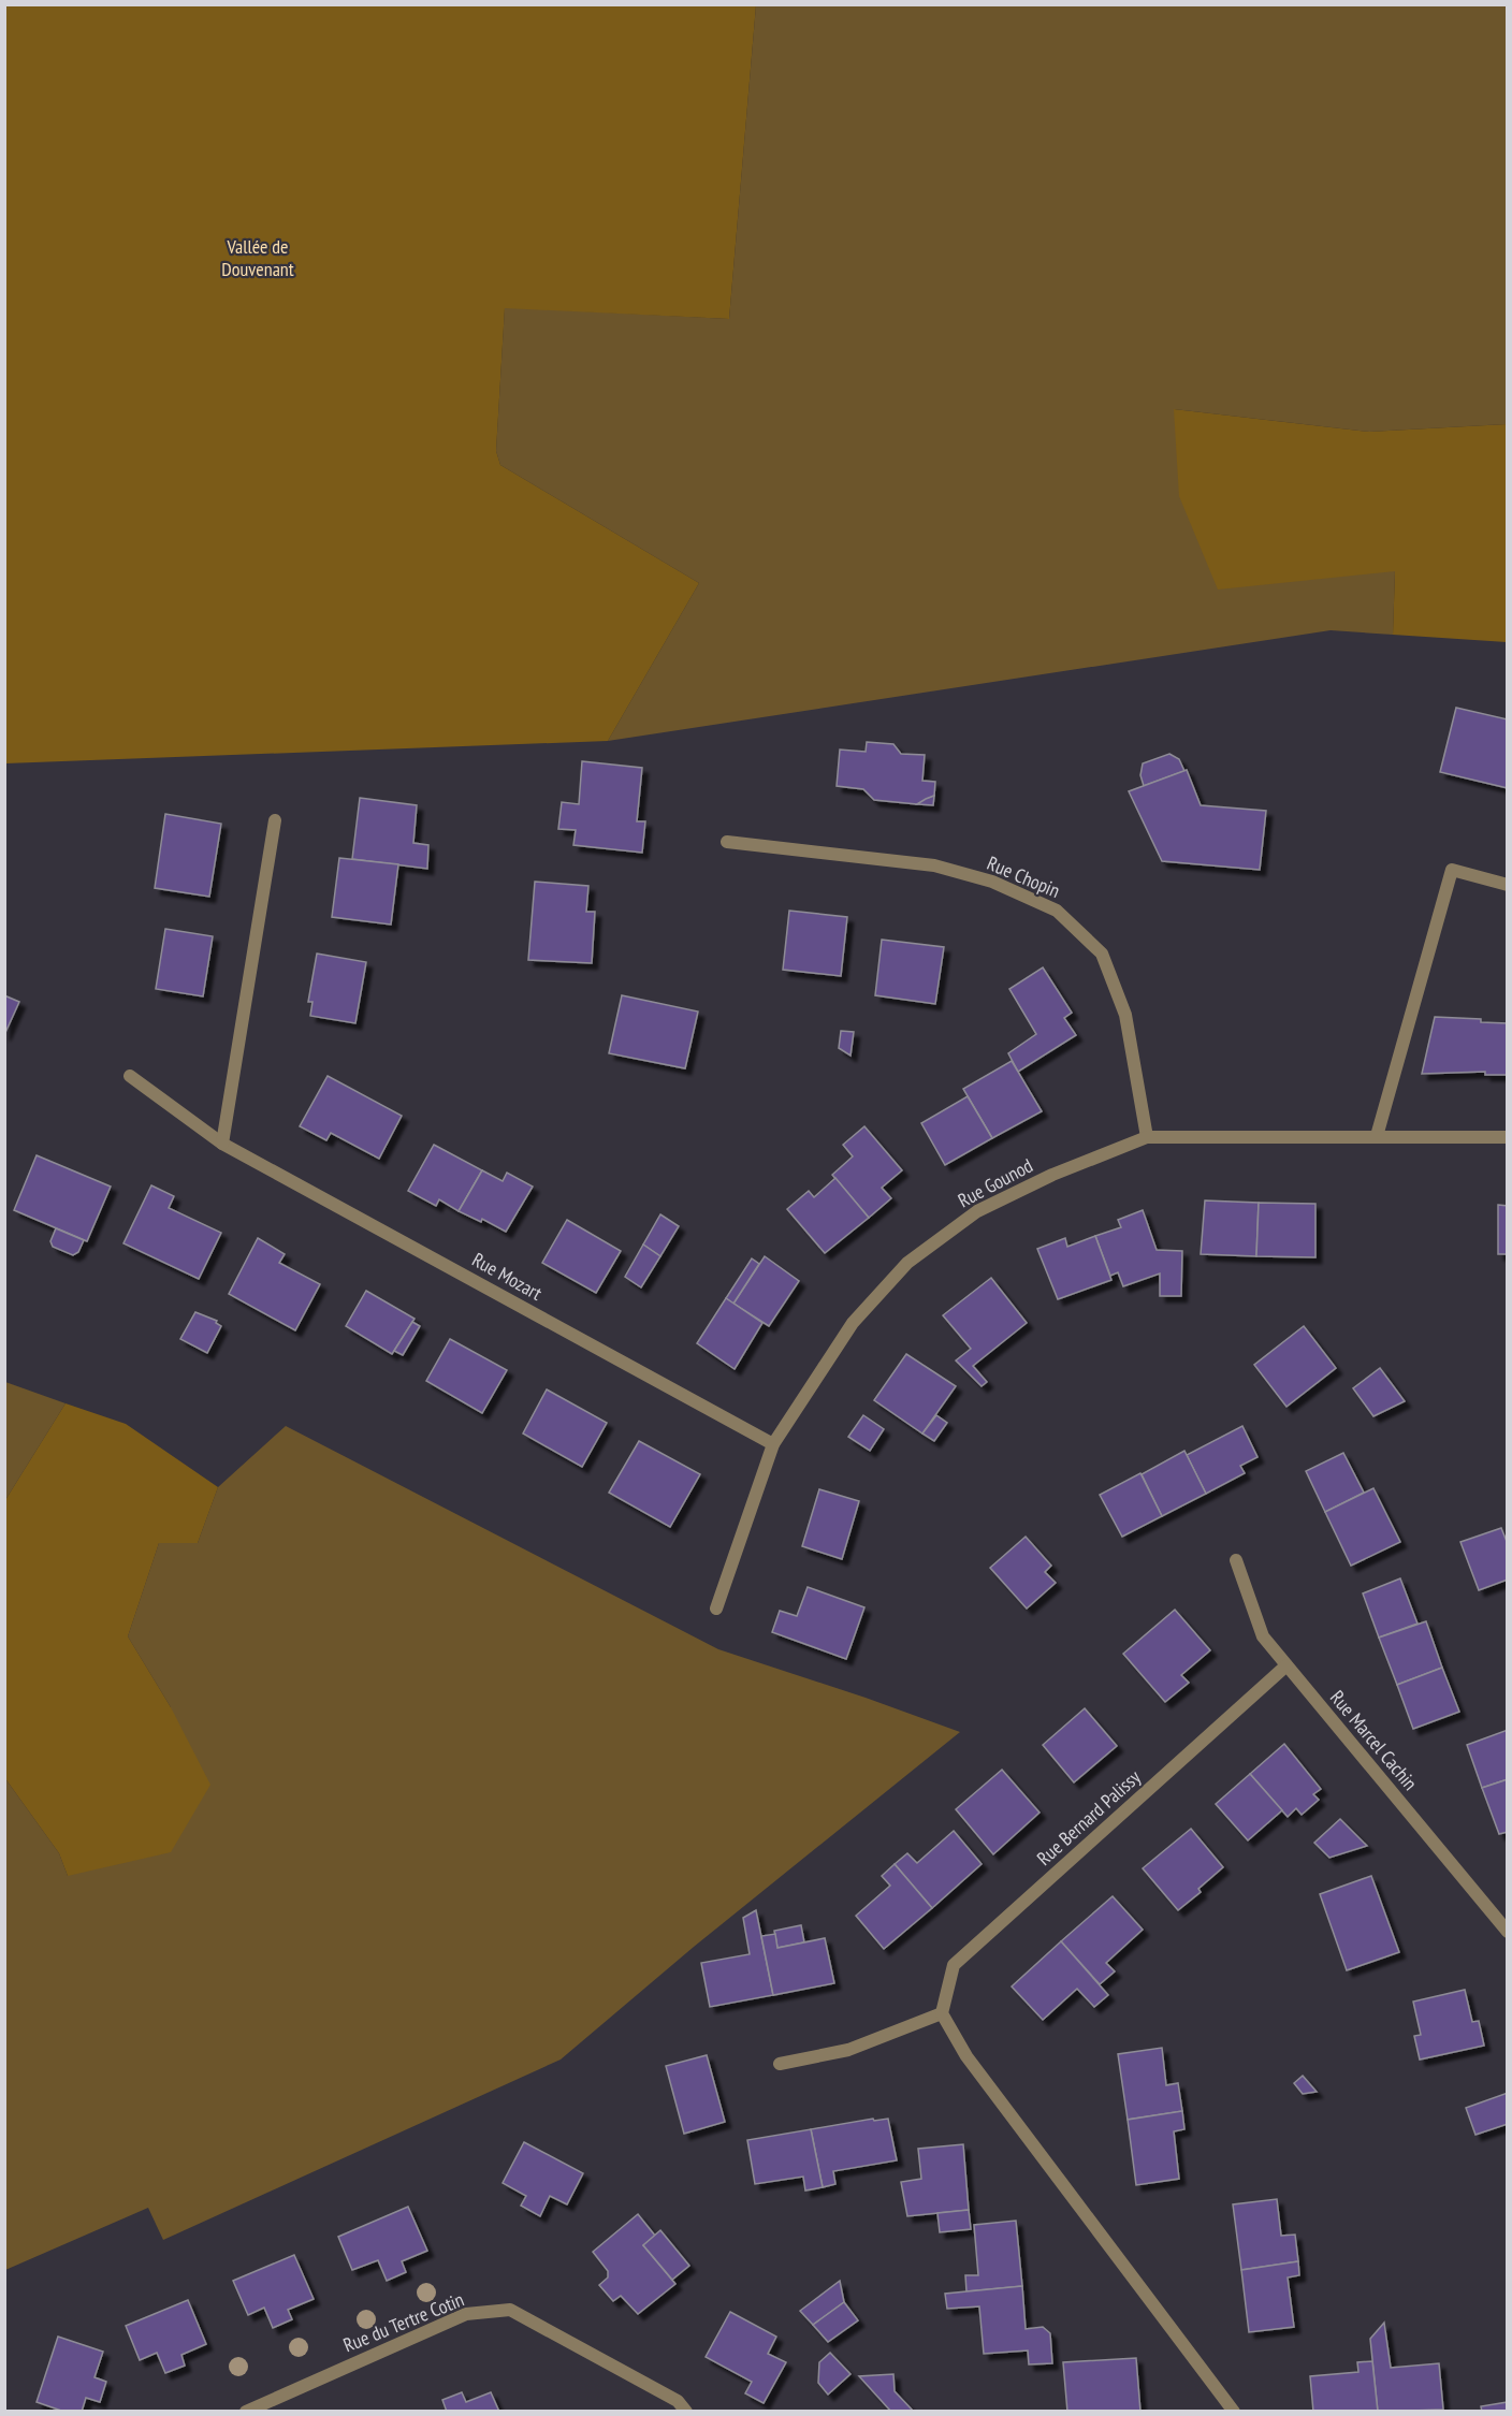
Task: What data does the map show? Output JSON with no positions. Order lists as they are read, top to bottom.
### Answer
{
  "streets": {
    "street": [
      "Rue Chopin",
      "Rue Gounod",
      "Rue Mozart",
      "Rue Marcel Cachin",
      "Rue Bernard Palissy",
      "Rue du Tertre Cotin"
    ]
  },
  "crossings": [
    ["Rue Chopin", "Rue Gounod"],
    ["Rue Gounod", "Rue Mozart"],
    ["Rue Marcel Cachin", "Rue Bernard Palissy"]
  ],
  "parks": ["Vallée de Douvenant"]
}
